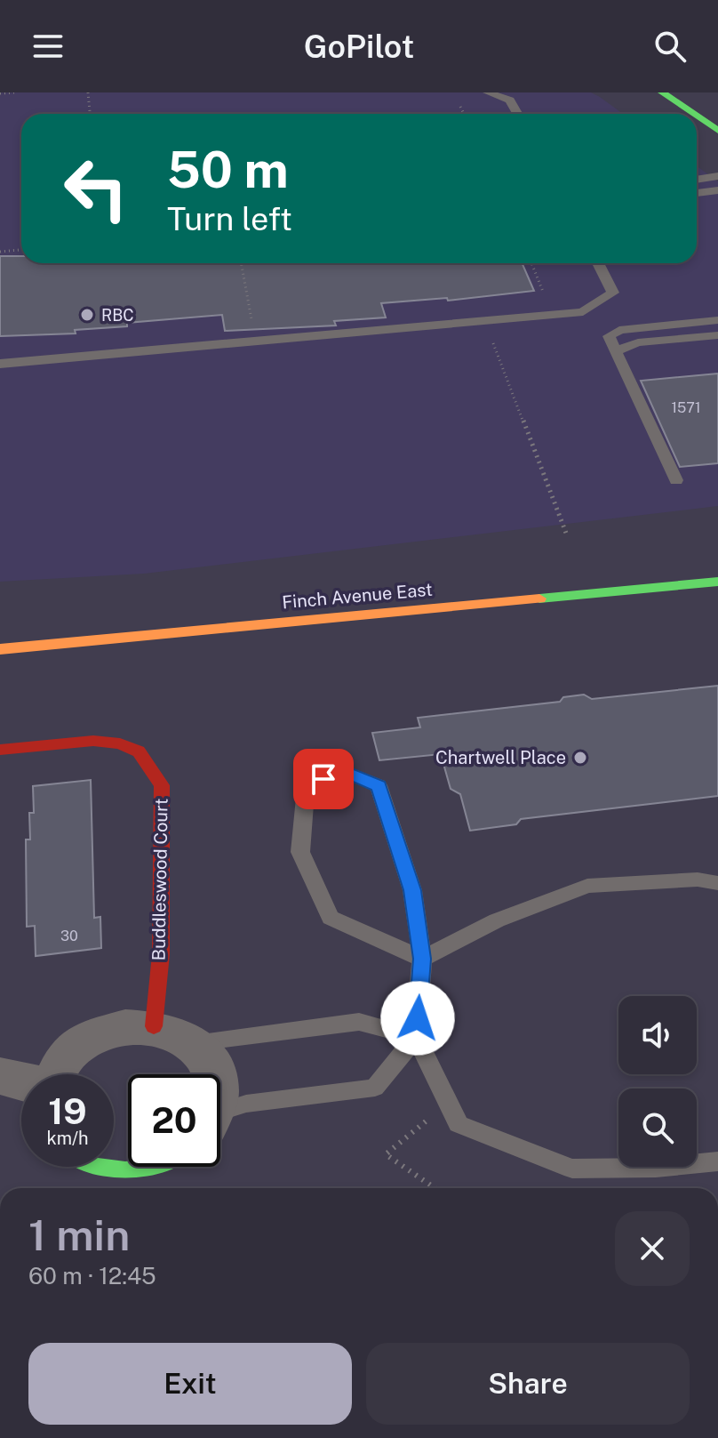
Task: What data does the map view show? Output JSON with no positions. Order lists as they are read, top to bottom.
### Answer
{
  "streets": {
    "main road": ["Finch Avenue East", "Buddleswood Court"]
  },
  "places": ["RBC", "Chartwell Place"],
  "house_numbers": ["1571", "30"],
  "page": {
    "header": "GoPilot",
    "turn": ["50 m", "Turn left"],
    "speed": "19 km/h",
    "limit": "20",
    "heading": ["1 min", "60 m · 12:45"],
    "buttons": ["Exit", "Share"]
  }
}
